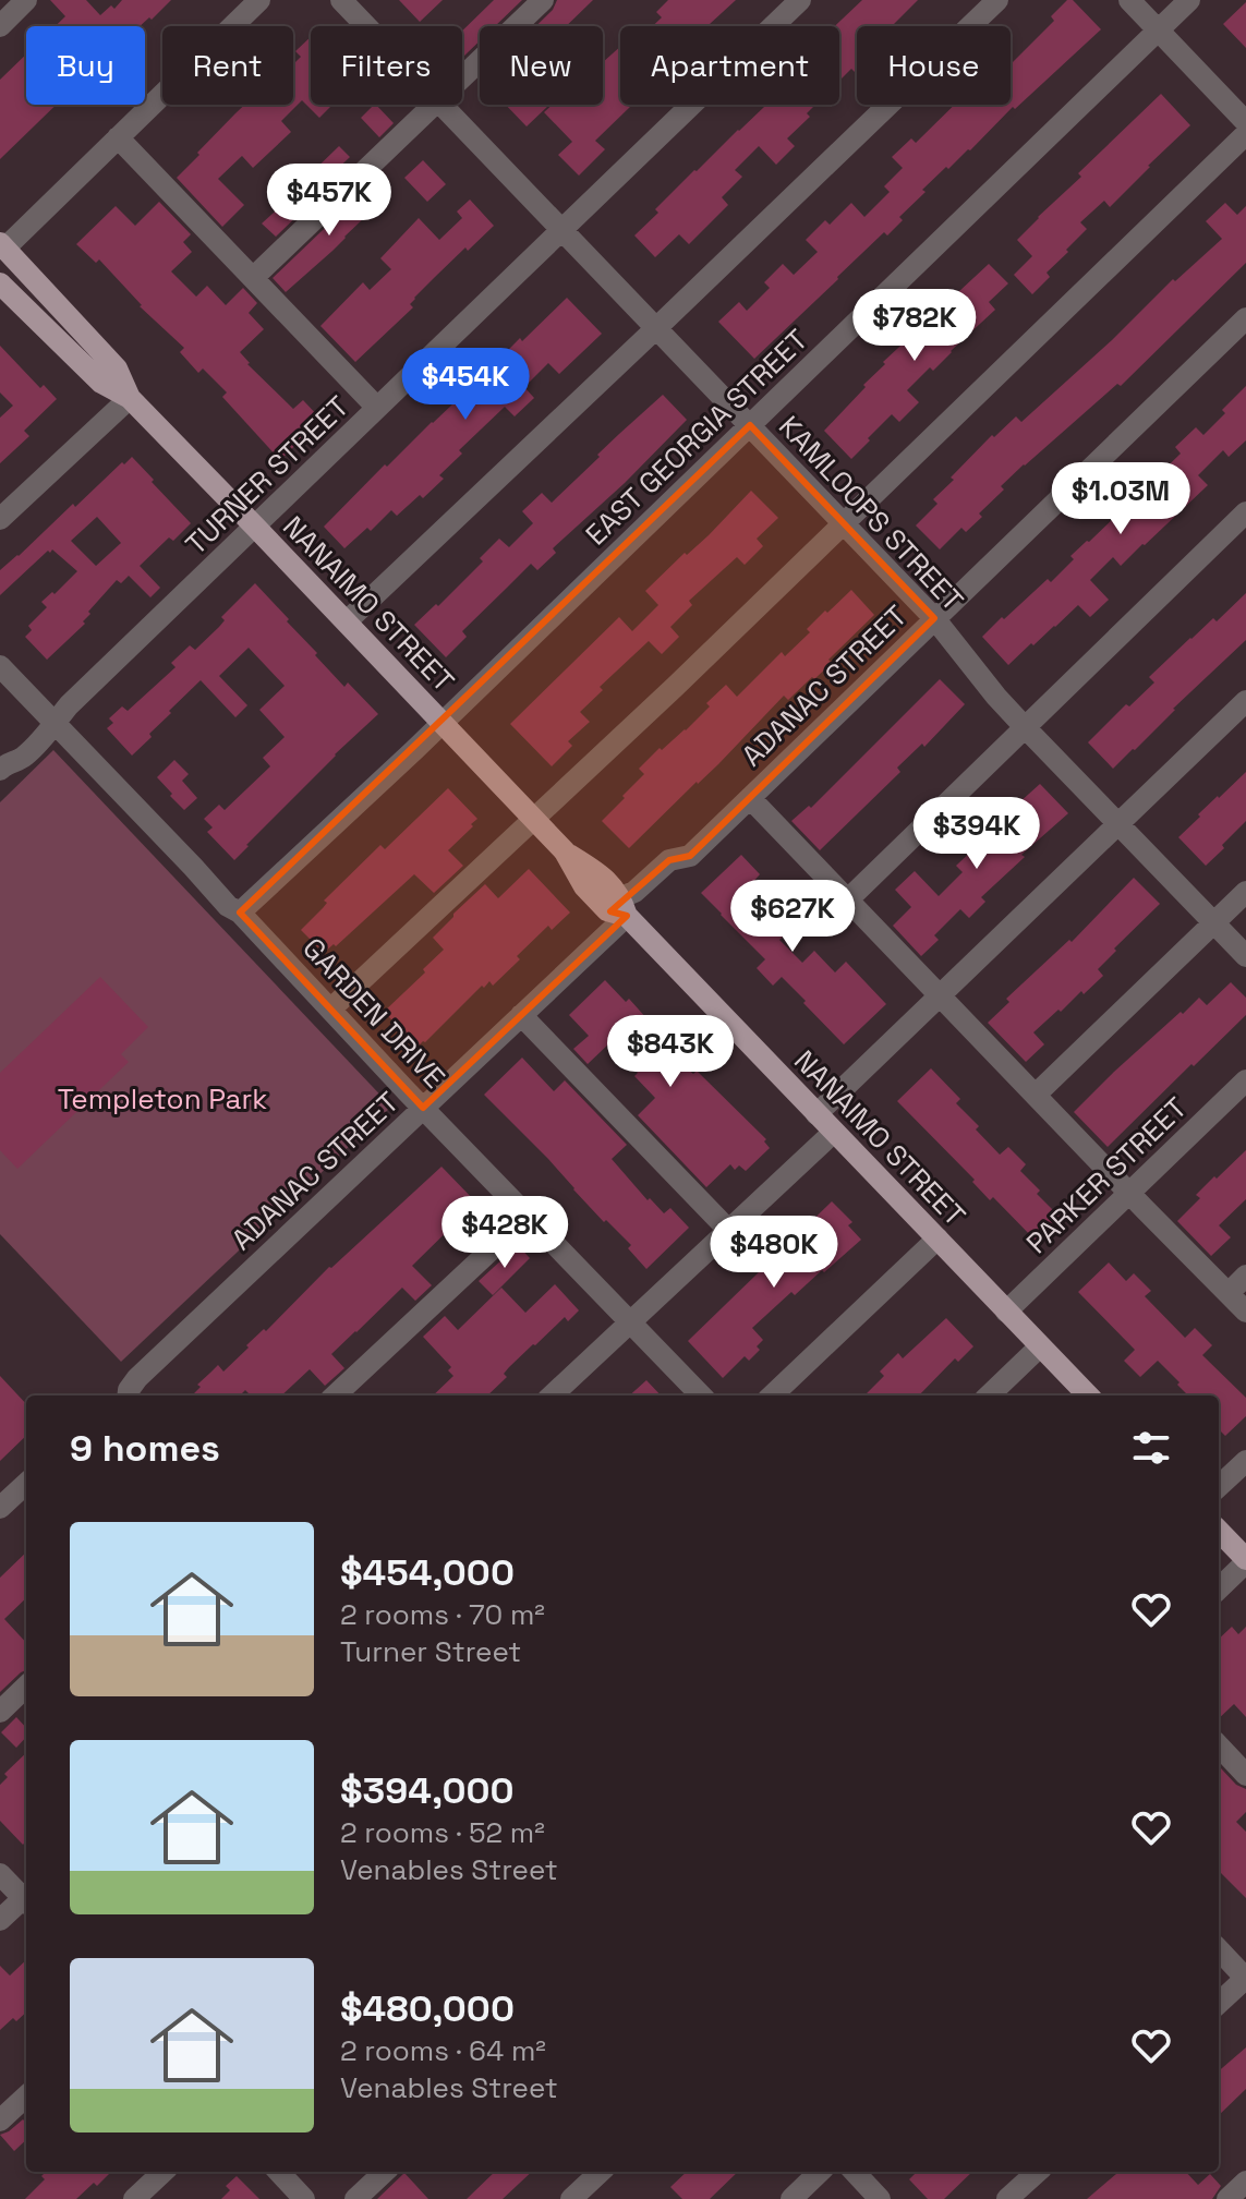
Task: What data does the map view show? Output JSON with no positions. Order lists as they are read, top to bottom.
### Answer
{
  "streets": {
    "main road": ["NANAIMO STREET"],
    "street": [
      "EAST GEORGIA STREET",
      "TURNER STREET",
      "KAMLOOPS STREET",
      "ADANAC STREET",
      "GARDEN DRIVE",
      "PARKER STREET"
    ]
  },
  "crossings": [
    ["EAST GEORGIA STREET", "KAMLOOPS STREET"],
    ["EAST GEORGIA STREET", "NANAIMO STREET"],
    ["EAST GEORGIA STREET", "GARDEN DRIVE"],
    ["TURNER STREET", "KAMLOOPS STREET"],
    ["TURNER STREET", "NANAIMO STREET"],
    ["TURNER STREET", "GARDEN DRIVE"],
    ["KAMLOOPS STREET", "ADANAC STREET"],
    ["NANAIMO STREET", "ADANAC STREET"],
    ["NANAIMO STREET", "PARKER STREET"],
    ["ADANAC STREET", "GARDEN DRIVE"]
  ],
  "parks": ["Templeton Park"],
  "page": {
    "chip": [
      "Buy",
      "Rent",
      "Filters",
      "New",
      "Apartment",
      "House"
    ],
    "price": [
      "$457K",
      "$782K",
      "$454K",
      "$1.03M",
      "$394K",
      "$627K",
      "$843K",
      "$428K",
      "$480K"
    ],
    "heading": "9 homes",
    "list": [
      {
        "name": "$454,000",
        "note": "2 rooms · 70 m² · Turner Street"
      },
      {
        "name": "$394,000",
        "note": "2 rooms · 52 m² · Venables Street"
      },
      {
        "name": "$480,000",
        "note": "2 rooms · 64 m² · Venables Street"
      }
    ]
  }
}
